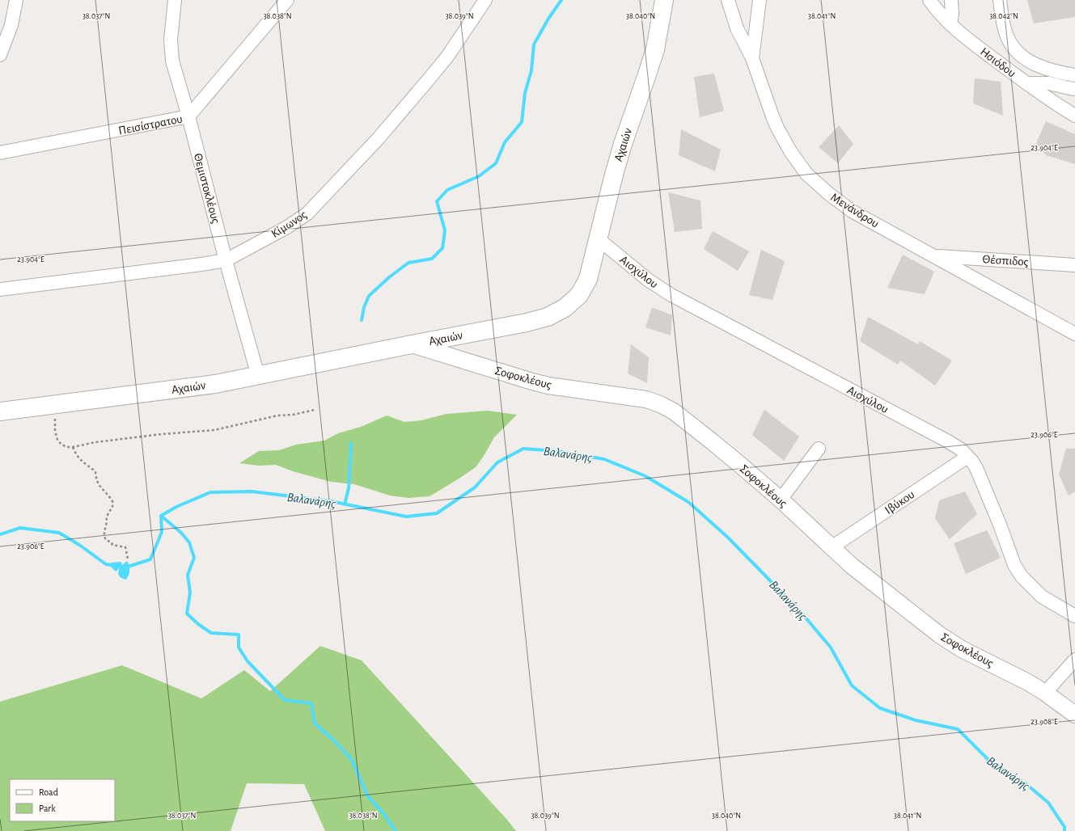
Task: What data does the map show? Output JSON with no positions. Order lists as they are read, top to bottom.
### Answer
{
  "streets": {
    "main road": ["Αχαιών"],
    "street": [
      "Ησιόδου",
      "Πεισίστρατου",
      "Θεμιστοκλέους",
      "Μενάνδρου",
      "Κίμωνος",
      "Θέσπιδος",
      "Αισχύλου",
      "Σοφοκλέους",
      "Ιβύκου"
    ]
  },
  "crossings": [
    ["Πεισίστρατου", "Θεμιστοκλέους"],
    ["Αχαιών", "Θεμιστοκλέους"],
    ["Αχαιών", "Αισχύλου"],
    ["Αχαιών", "Σοφοκλέους"],
    ["Θεμιστοκλέους", "Κίμωνος"],
    ["Μενάνδρου", "Θέσπιδος"],
    ["Αισχύλου", "Ιβύκου"],
    ["Σοφοκλέους", "Ιβύκου"]
  ],
  "water": ["Βαλανάρης"],
  "legend": ["Road", "Park"],
  "coordinates": [
    "38.037°N",
    "38.038°N",
    "38.039°N",
    "38.040°N",
    "38.041°N",
    "38.042°N",
    "23.904°E",
    "23.906°E",
    "23.908°E"
  ]
}
